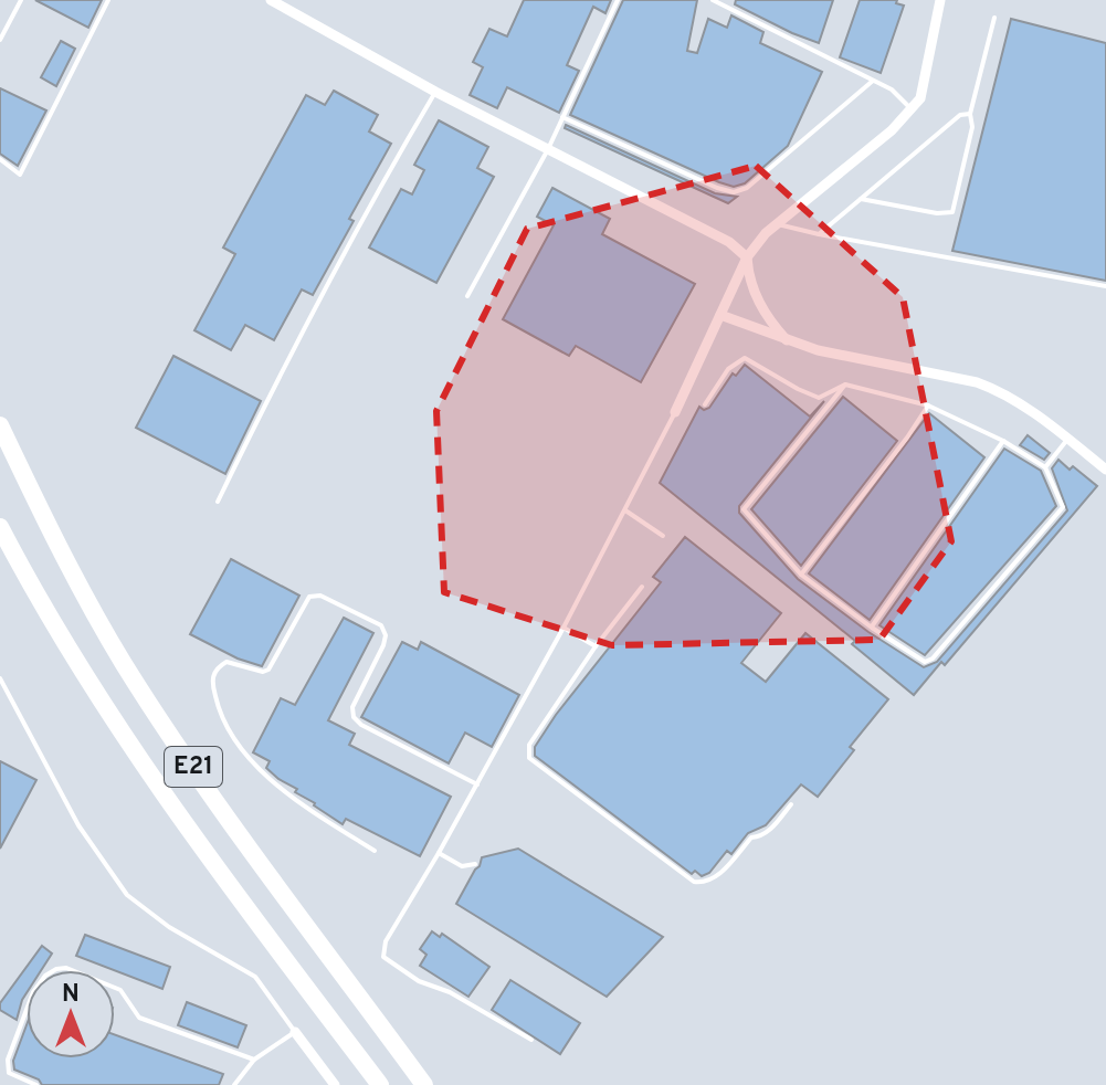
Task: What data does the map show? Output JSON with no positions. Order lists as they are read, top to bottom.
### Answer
{
  "streets": {
    "highway": ["E21"]
  },
  "north": "top"
}
